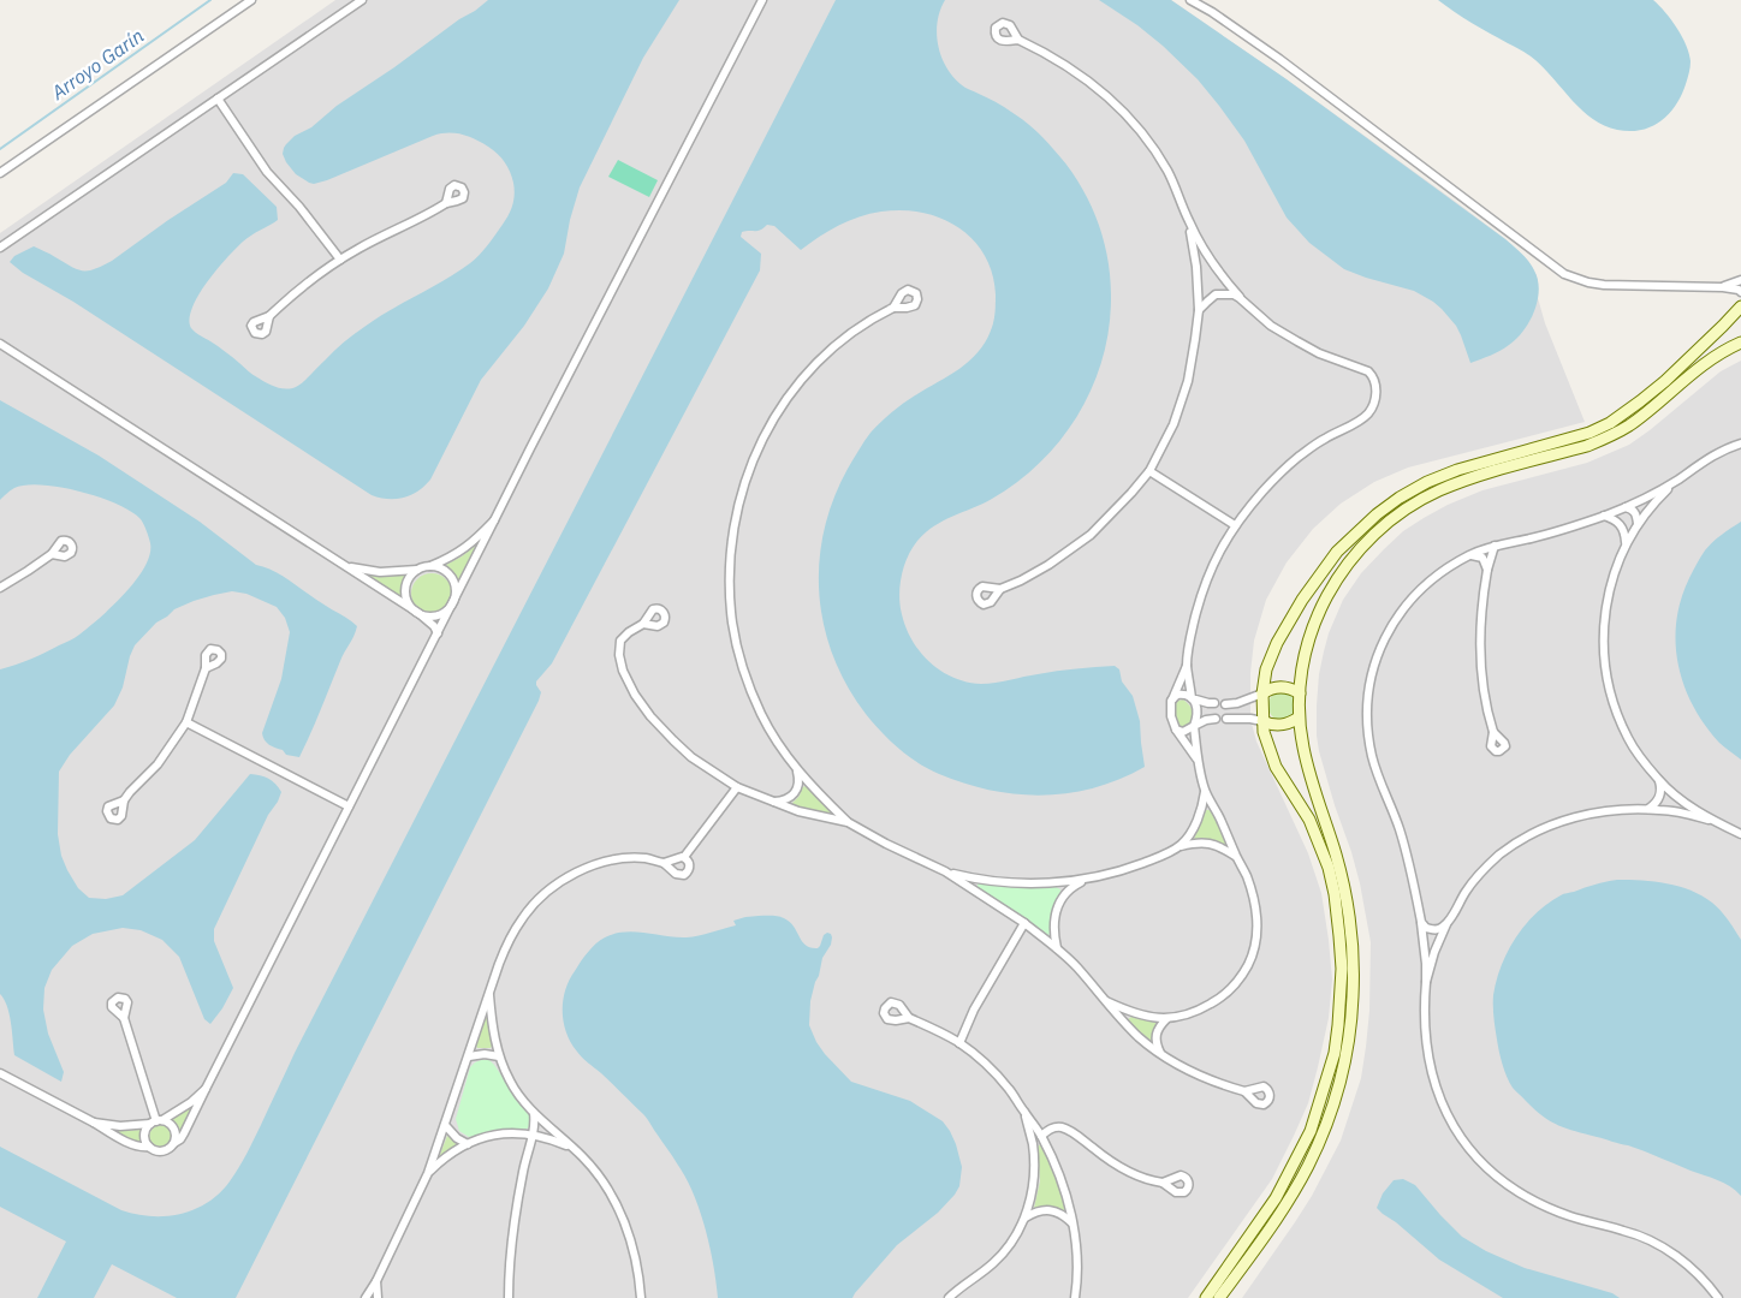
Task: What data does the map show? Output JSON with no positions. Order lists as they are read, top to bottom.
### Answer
{
  "water": ["Arroyo Garín"]
}
